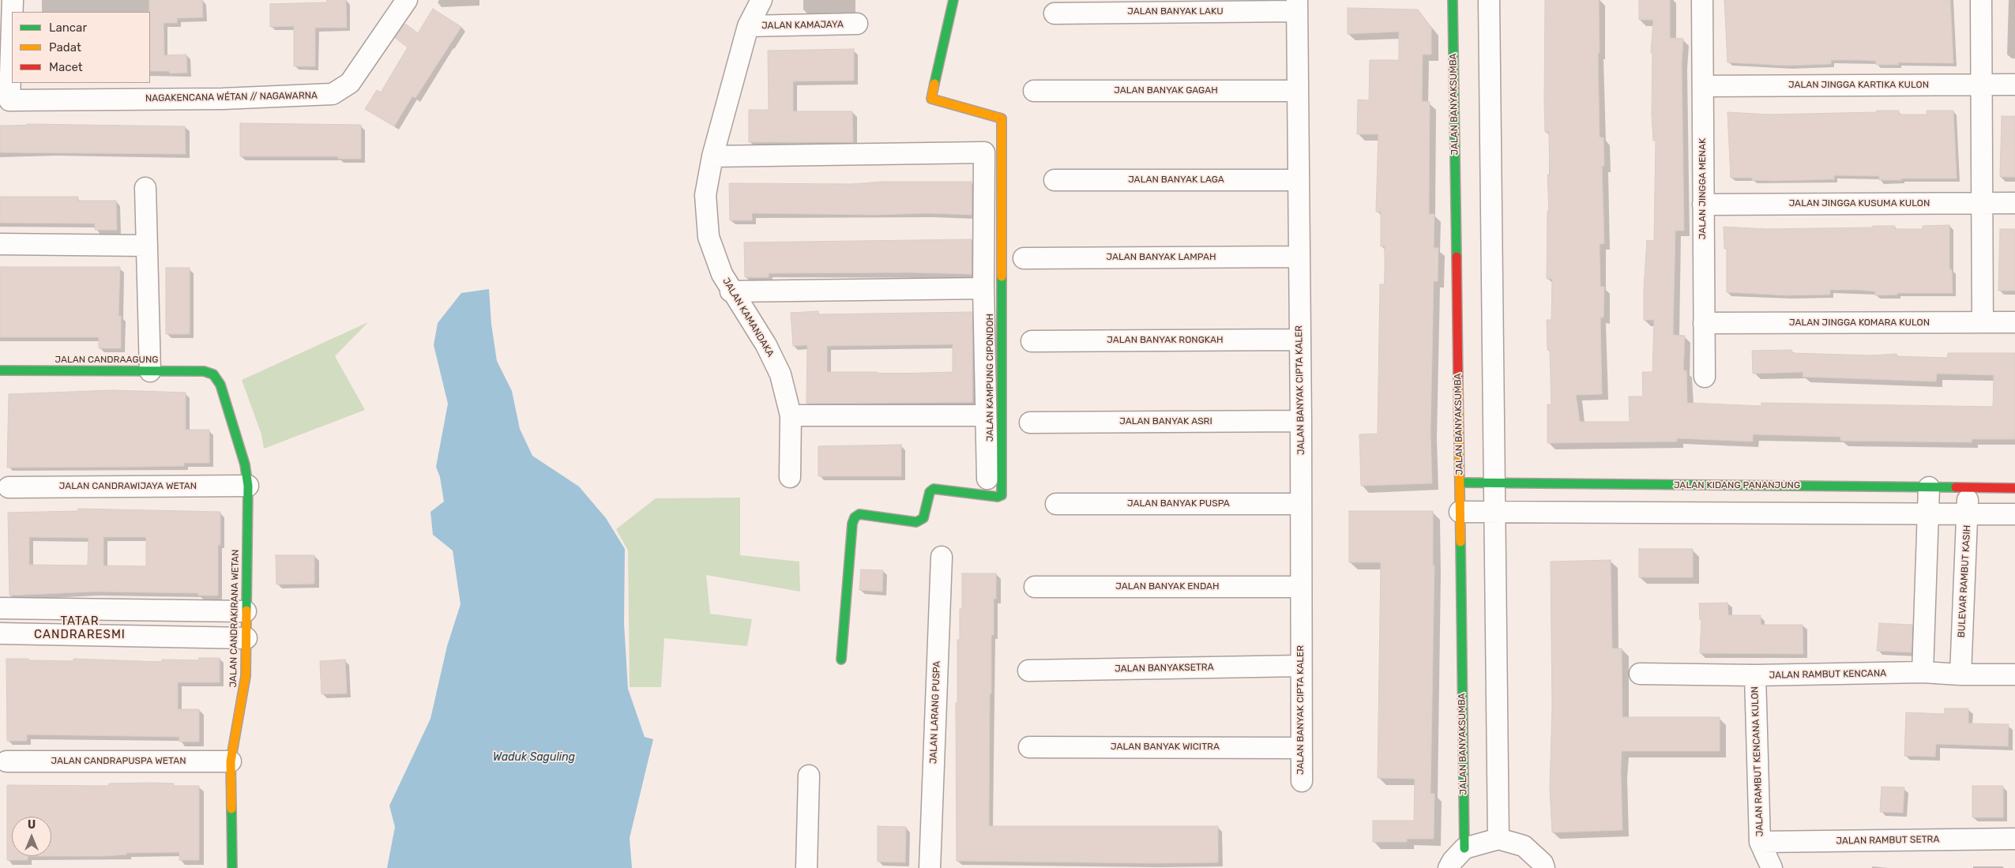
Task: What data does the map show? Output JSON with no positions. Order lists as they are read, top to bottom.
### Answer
{
  "streets": {
    "street": [
      "JALAN BANYAK LAKU",
      "JALAN KAMAJAYA",
      "JALAN JINGGA KARTIKA KULON",
      "JALAN BANYAK GAGAH",
      "NAGAKENCANA WÉTAN // NAGAWARNA",
      "JALAN BANYAKSUMBA",
      "JALAN BANYAK LAGA",
      "JALAN JINGGA MENAK",
      "JALAN JINGGA KUSUMA KULON",
      "JALAN BANYAK LAMPAH",
      "JALAN KAMANDAKA",
      "JALAN JINGGA KOMARA KULON",
      "JALAN BANYAK RONGKAH",
      "JALAN CANDRAAGUNG",
      "JALAN KAMPUNG CIPONDOH",
      "JALAN BANYAK CIPTA KALER",
      "JALAN BANYAK ASRI",
      "JALAN KIDANG PANANJUNG",
      "JALAN CANDRAWIJAYA WETAN",
      "JALAN BANYAK PUSPA",
      "BULEVAR RAMBUT KASIH",
      "JALAN BANYAK ENDAH",
      "JALAN CANDRAKIRANA WETAN",
      "JALAN BANYAKSETRA",
      "JALAN RAMBUT KENCANA",
      "JALAN LARANG PUSPA",
      "JALAN BANYAK WICITRA",
      "JALAN CANDRAPUSPA WETAN",
      "JALAN RAMBUT KENCANA KULON",
      "JALAN RAMBUT SETRA"
    ]
  },
  "crossings": [
    ["JALAN BANYAK LAKU", "JALAN BANYAK CIPTA KALER"],
    ["JALAN KAMAJAYA", "JALAN KAMANDAKA"],
    ["JALAN JINGGA KARTIKA KULON", "JALAN JINGGA MENAK"],
    ["JALAN BANYAK GAGAH", "JALAN BANYAK CIPTA KALER"],
    ["JALAN BANYAKSUMBA", "JALAN KIDANG PANANJUNG"],
    ["JALAN BANYAK LAGA", "JALAN BANYAK CIPTA KALER"],
    ["JALAN JINGGA MENAK", "JALAN JINGGA KUSUMA KULON"],
    ["JALAN JINGGA MENAK", "JALAN JINGGA KOMARA KULON"],
    ["JALAN BANYAK LAMPAH", "JALAN BANYAK CIPTA KALER"],
    ["JALAN BANYAK RONGKAH", "JALAN BANYAK CIPTA KALER"],
    ["JALAN CANDRAAGUNG", "JALAN CANDRAKIRANA WETAN"],
    ["JALAN BANYAK CIPTA KALER", "JALAN BANYAK ASRI"],
    ["JALAN BANYAK CIPTA KALER", "JALAN BANYAK PUSPA"],
    ["JALAN BANYAK CIPTA KALER", "JALAN BANYAK ENDAH"],
    ["JALAN BANYAK CIPTA KALER", "JALAN BANYAKSETRA"],
    ["JALAN BANYAK CIPTA KALER", "JALAN BANYAK WICITRA"],
    ["JALAN KIDANG PANANJUNG", "BULEVAR RAMBUT KASIH"],
    ["JALAN CANDRAWIJAYA WETAN", "JALAN CANDRAKIRANA WETAN"],
    ["BULEVAR RAMBUT KASIH", "JALAN RAMBUT KENCANA"],
    ["JALAN CANDRAKIRANA WETAN", "JALAN CANDRAPUSPA WETAN"],
    ["JALAN RAMBUT KENCANA", "JALAN RAMBUT KENCANA KULON"],
    ["JALAN RAMBUT KENCANA KULON", "JALAN RAMBUT SETRA"]
  ],
  "districts": ["TATAR CANDRARESMI"],
  "water": ["Waduk Saguling"],
  "legend": ["Lancar", "Padat", "Macet"],
  "north": "top"
}
